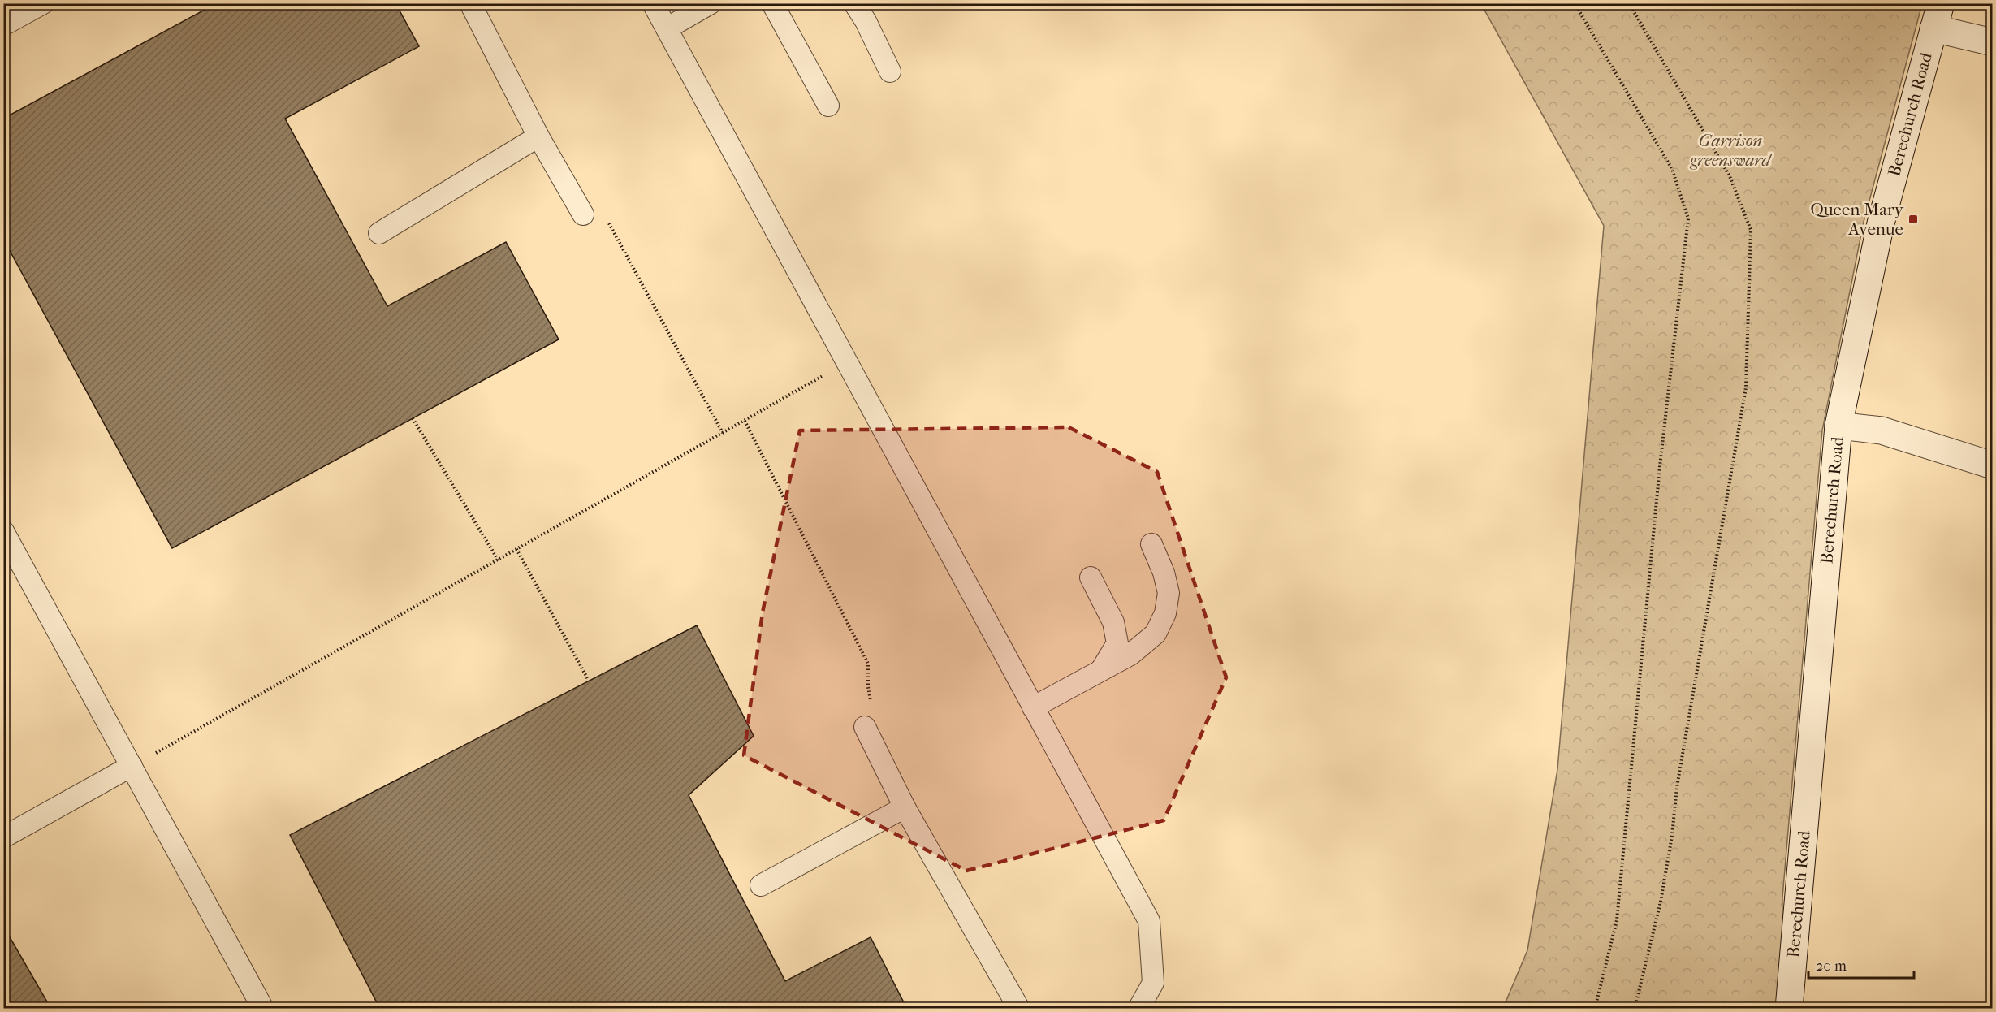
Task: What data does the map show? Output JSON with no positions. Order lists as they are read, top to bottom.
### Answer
{
  "streets": {
    "street": ["Berechurch Road"]
  },
  "parks": ["Garrison greensward"],
  "places": {
    "transit": ["Queen Mary Avenue"]
  },
  "scale_bar": "20 m"
}
